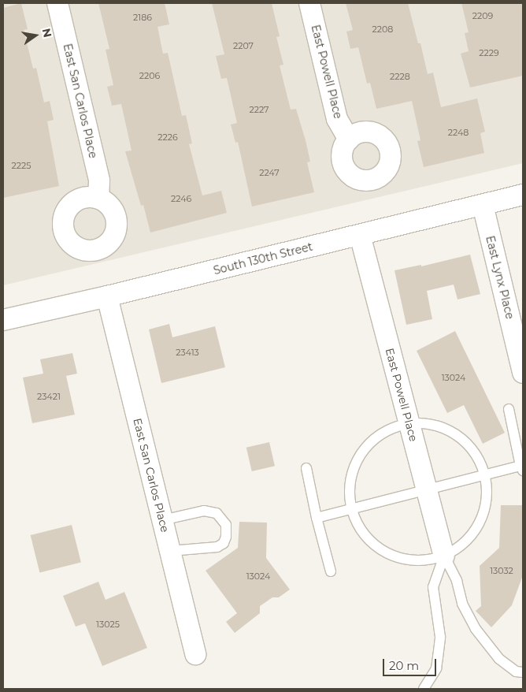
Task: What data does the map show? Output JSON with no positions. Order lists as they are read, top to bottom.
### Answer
{
  "streets": {
    "street": [
      "East Powell Place",
      "East San Carlos Place",
      "South 130th Street",
      "East Lynx Place"
    ]
  },
  "crossings": [
    ["East Powell Place", "South 130th Street"],
    ["East San Carlos Place", "South 130th Street"],
    ["South 130th Street", "East Lynx Place"]
  ],
  "house_numbers": [
    "2209",
    "2186",
    "2208",
    "2207",
    "2229",
    "2206",
    "2228",
    "2227",
    "2248",
    "2226",
    "2225",
    "2247",
    "2246",
    "23413",
    "13024",
    "23421",
    "13032",
    "13024",
    "13025"
  ],
  "scale_bar": "20 m",
  "north": "right"
}
